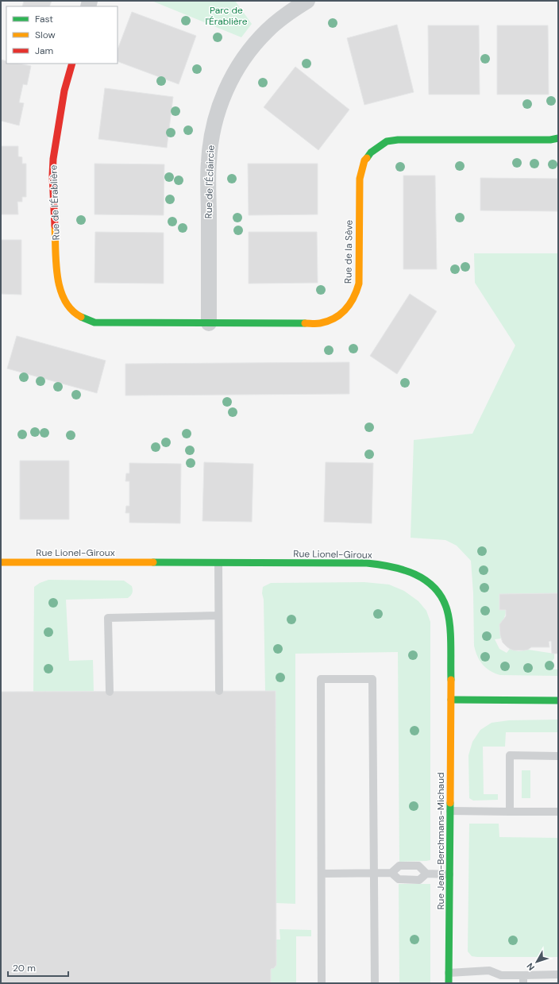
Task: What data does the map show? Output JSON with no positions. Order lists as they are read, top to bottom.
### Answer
{
  "streets": {
    "street": [
      "Rue de l'Éclaircie",
      "Rue de l'Érablière",
      "Rue de la Sève",
      "Rue Lionel-Giroux",
      "Rue Jean-Berchmans-Michaud"
    ]
  },
  "crossings": [
    ["Rue de l'Éclaircie", "Rue de la Sève"],
    ["Rue de l'Érablière", "Rue de la Sève"],
    ["Rue Lionel-Giroux", "Rue Jean-Berchmans-Michaud"]
  ],
  "parks": ["Parc de l'Érablière"],
  "legend": ["Fast", "Slow", "Jam"],
  "scale_bar": "20 m",
  "north": "bottom left"
}
